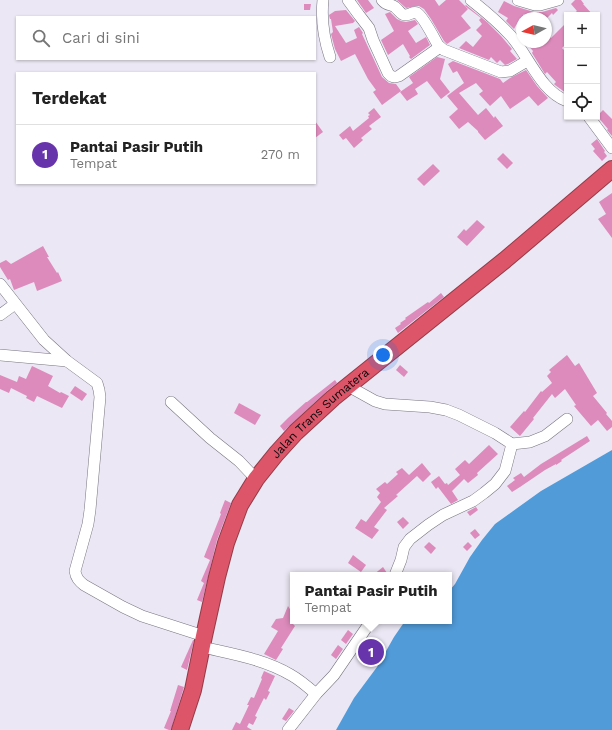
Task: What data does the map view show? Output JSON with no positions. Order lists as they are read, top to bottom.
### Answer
{
  "streets": {
    "highway": ["Jalan Trans Sumatera"]
  },
  "north": "left",
  "page": {
    "map_buttons": ["+", "−"],
    "search": "Cari di sini",
    "heading": "Terdekat",
    "list": [
      {
        "mark": "1",
        "name": "Pantai Pasir Putih",
        "note": "Tempat",
        "value": "270 m"
      }
    ],
    "popup": ["Pantai Pasir Putih", "Tempat"],
    "pins": "1"
  }
}
